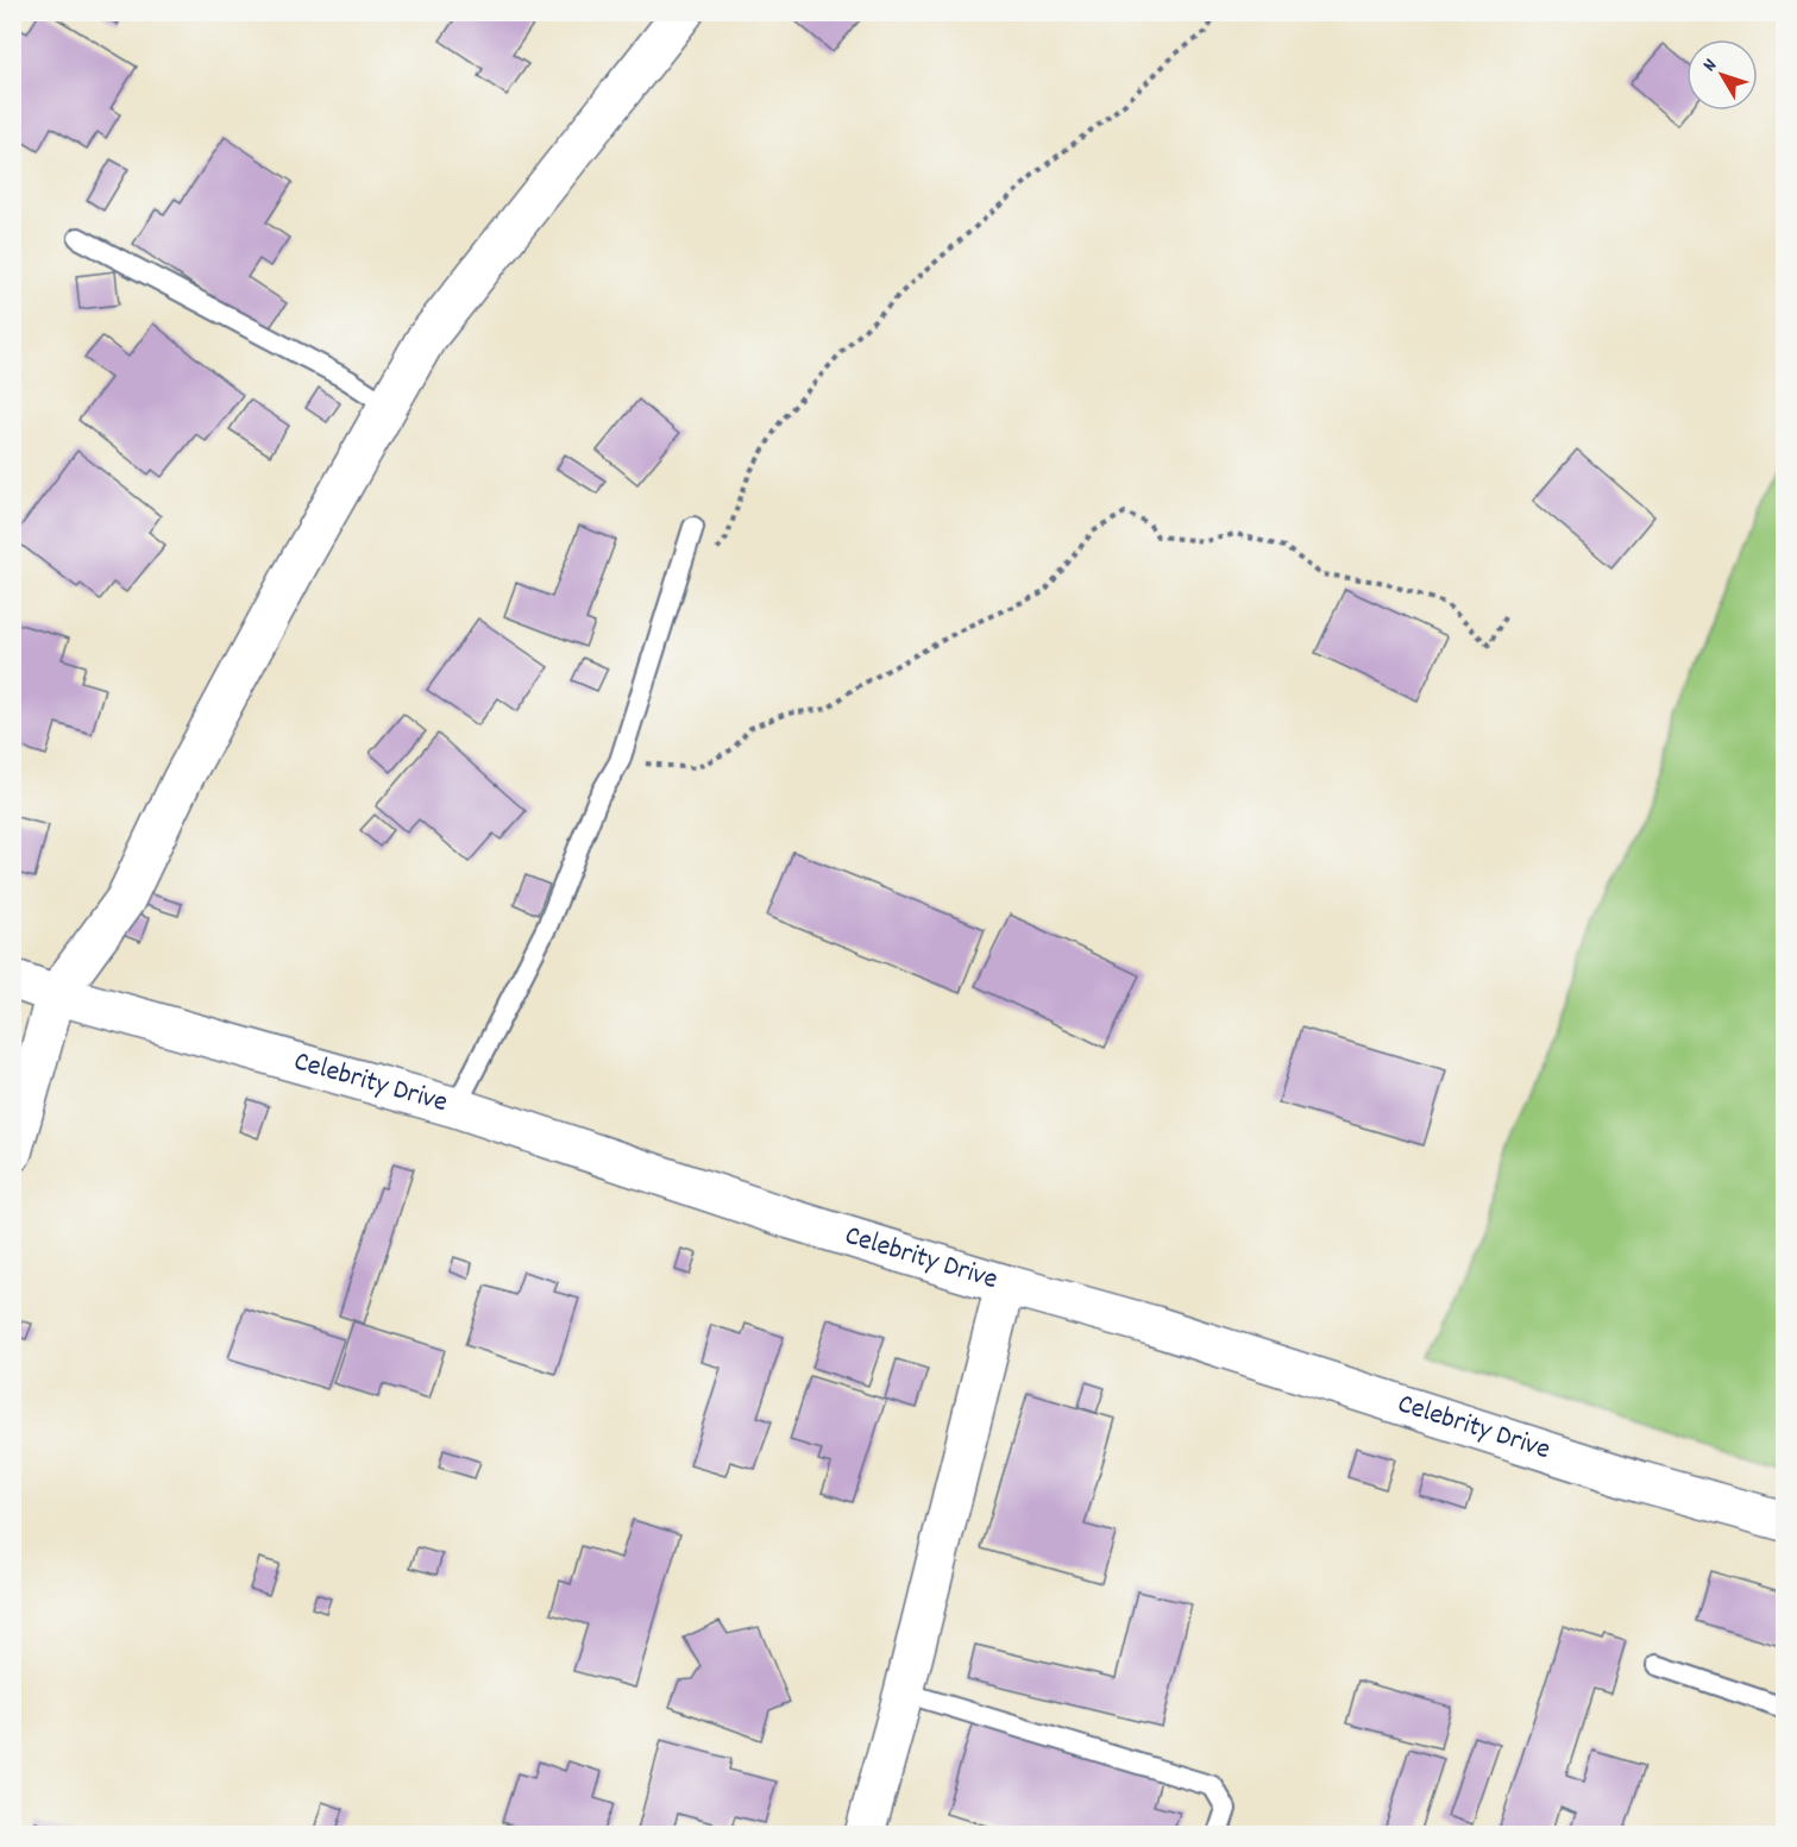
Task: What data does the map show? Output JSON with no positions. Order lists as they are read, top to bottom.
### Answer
{
  "streets": {
    "street": ["Celebrity Drive"]
  },
  "north": "top left"
}
